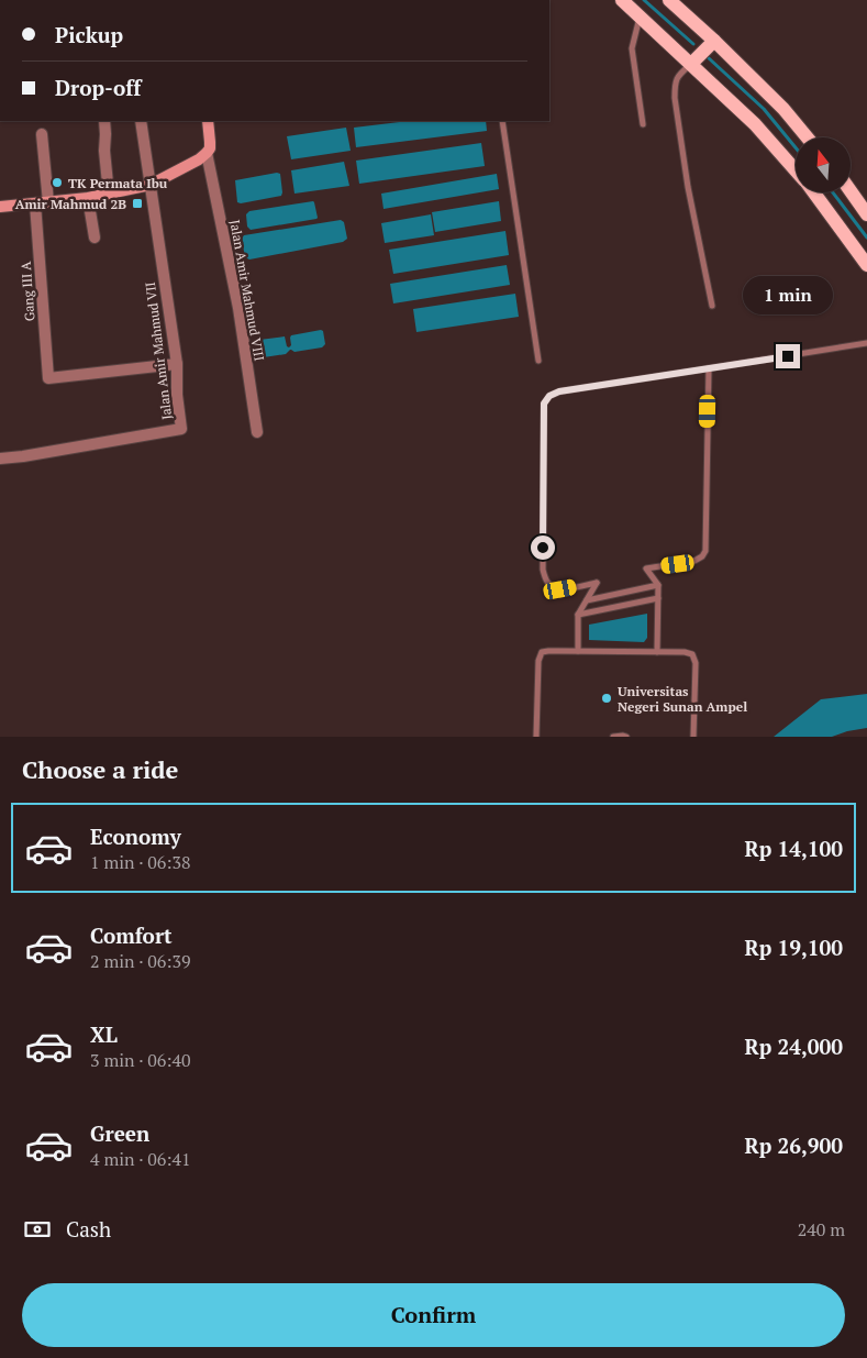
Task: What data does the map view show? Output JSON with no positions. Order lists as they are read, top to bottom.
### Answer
{
  "streets": {
    "street": ["Jalan Amir Mahmud VIII", "Gang III A", "Jalan Amir Mahmud VII"]
  },
  "crossings": [
    ["Gang III A", "Jalan Amir Mahmud VII"]
  ],
  "places": {
    "other": ["TK Permata Ibu", "Universitas Negeri Sunan Ampel"],
    "transit": ["Amir Mahmud 2B"]
  },
  "north": "top",
  "page": {
    "banner": ["Pickup", "Drop-off"],
    "bubble": "1 min",
    "heading": "Choose a ride",
    "list": [
      {
        "name": "Economy",
        "note": "1 min · 06:38",
        "value": "Rp 14,100"
      },
      {
        "name": "Comfort",
        "note": "2 min · 06:39",
        "value": "Rp 19,100"
      },
      {
        "name": "XL",
        "note": "3 min · 06:40",
        "value": "Rp 24,000"
      },
      {
        "name": "Green",
        "note": "4 min · 06:41",
        "value": "Rp 26,900"
      }
    ],
    "pay": ["Cash", "240 m"],
    "buttons": "Confirm"
  }
}
